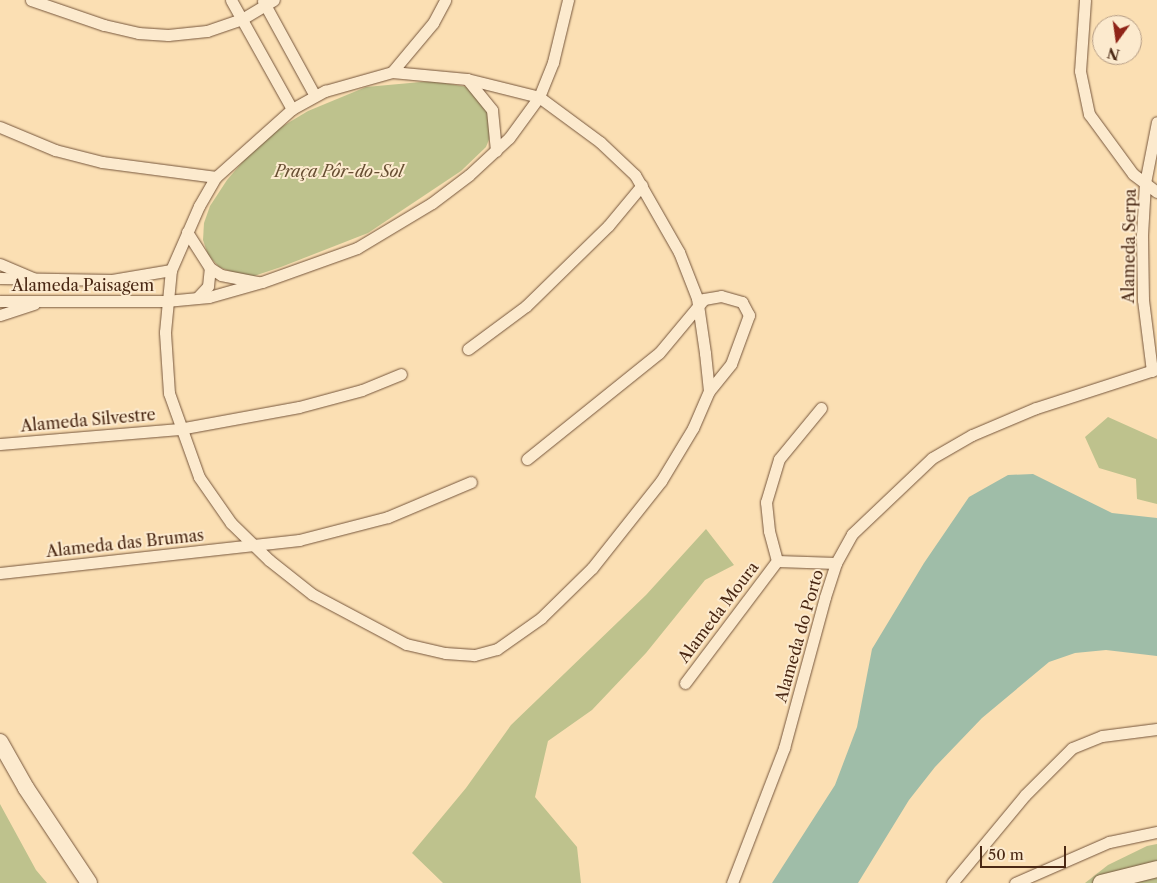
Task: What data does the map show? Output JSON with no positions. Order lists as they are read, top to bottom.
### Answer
{
  "streets": {
    "street": [
      "Alameda Serpa",
      "Alameda Paisagem",
      "Alameda Silvestre",
      "Alameda das Brumas",
      "Alameda Moura",
      "Alameda do Porto"
    ]
  },
  "crossings": [
    ["Alameda Serpa", "Alameda do Porto"]
  ],
  "parks": ["Praça Pôr-do-Sol"],
  "scale_bar": "50 m",
  "north": "bottom"
}
